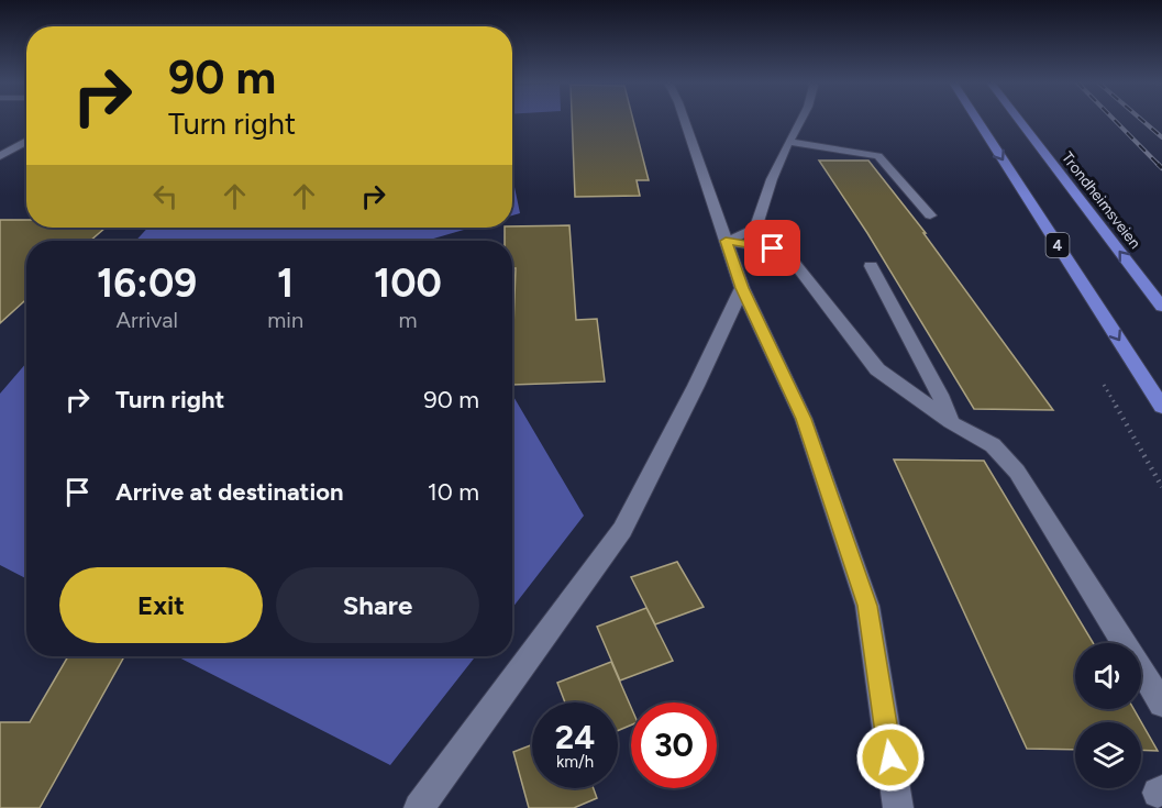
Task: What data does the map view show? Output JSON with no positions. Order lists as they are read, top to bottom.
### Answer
{
  "streets": {
    "highway": ["Trondheimsveien", "4"]
  },
  "page": {
    "turn": ["90 m", "Turn right"],
    "eta": [
      "16:09",
      "Arrival",
      "1",
      "min",
      "100",
      "m"
    ],
    "list": [
      {
        "name": "Turn right",
        "value": "90 m"
      },
      {
        "name": "Arrive at destination",
        "value": "10 m"
      }
    ],
    "buttons": ["Exit", "Share"],
    "speed": "24 km/h",
    "limit": "30"
  }
}
